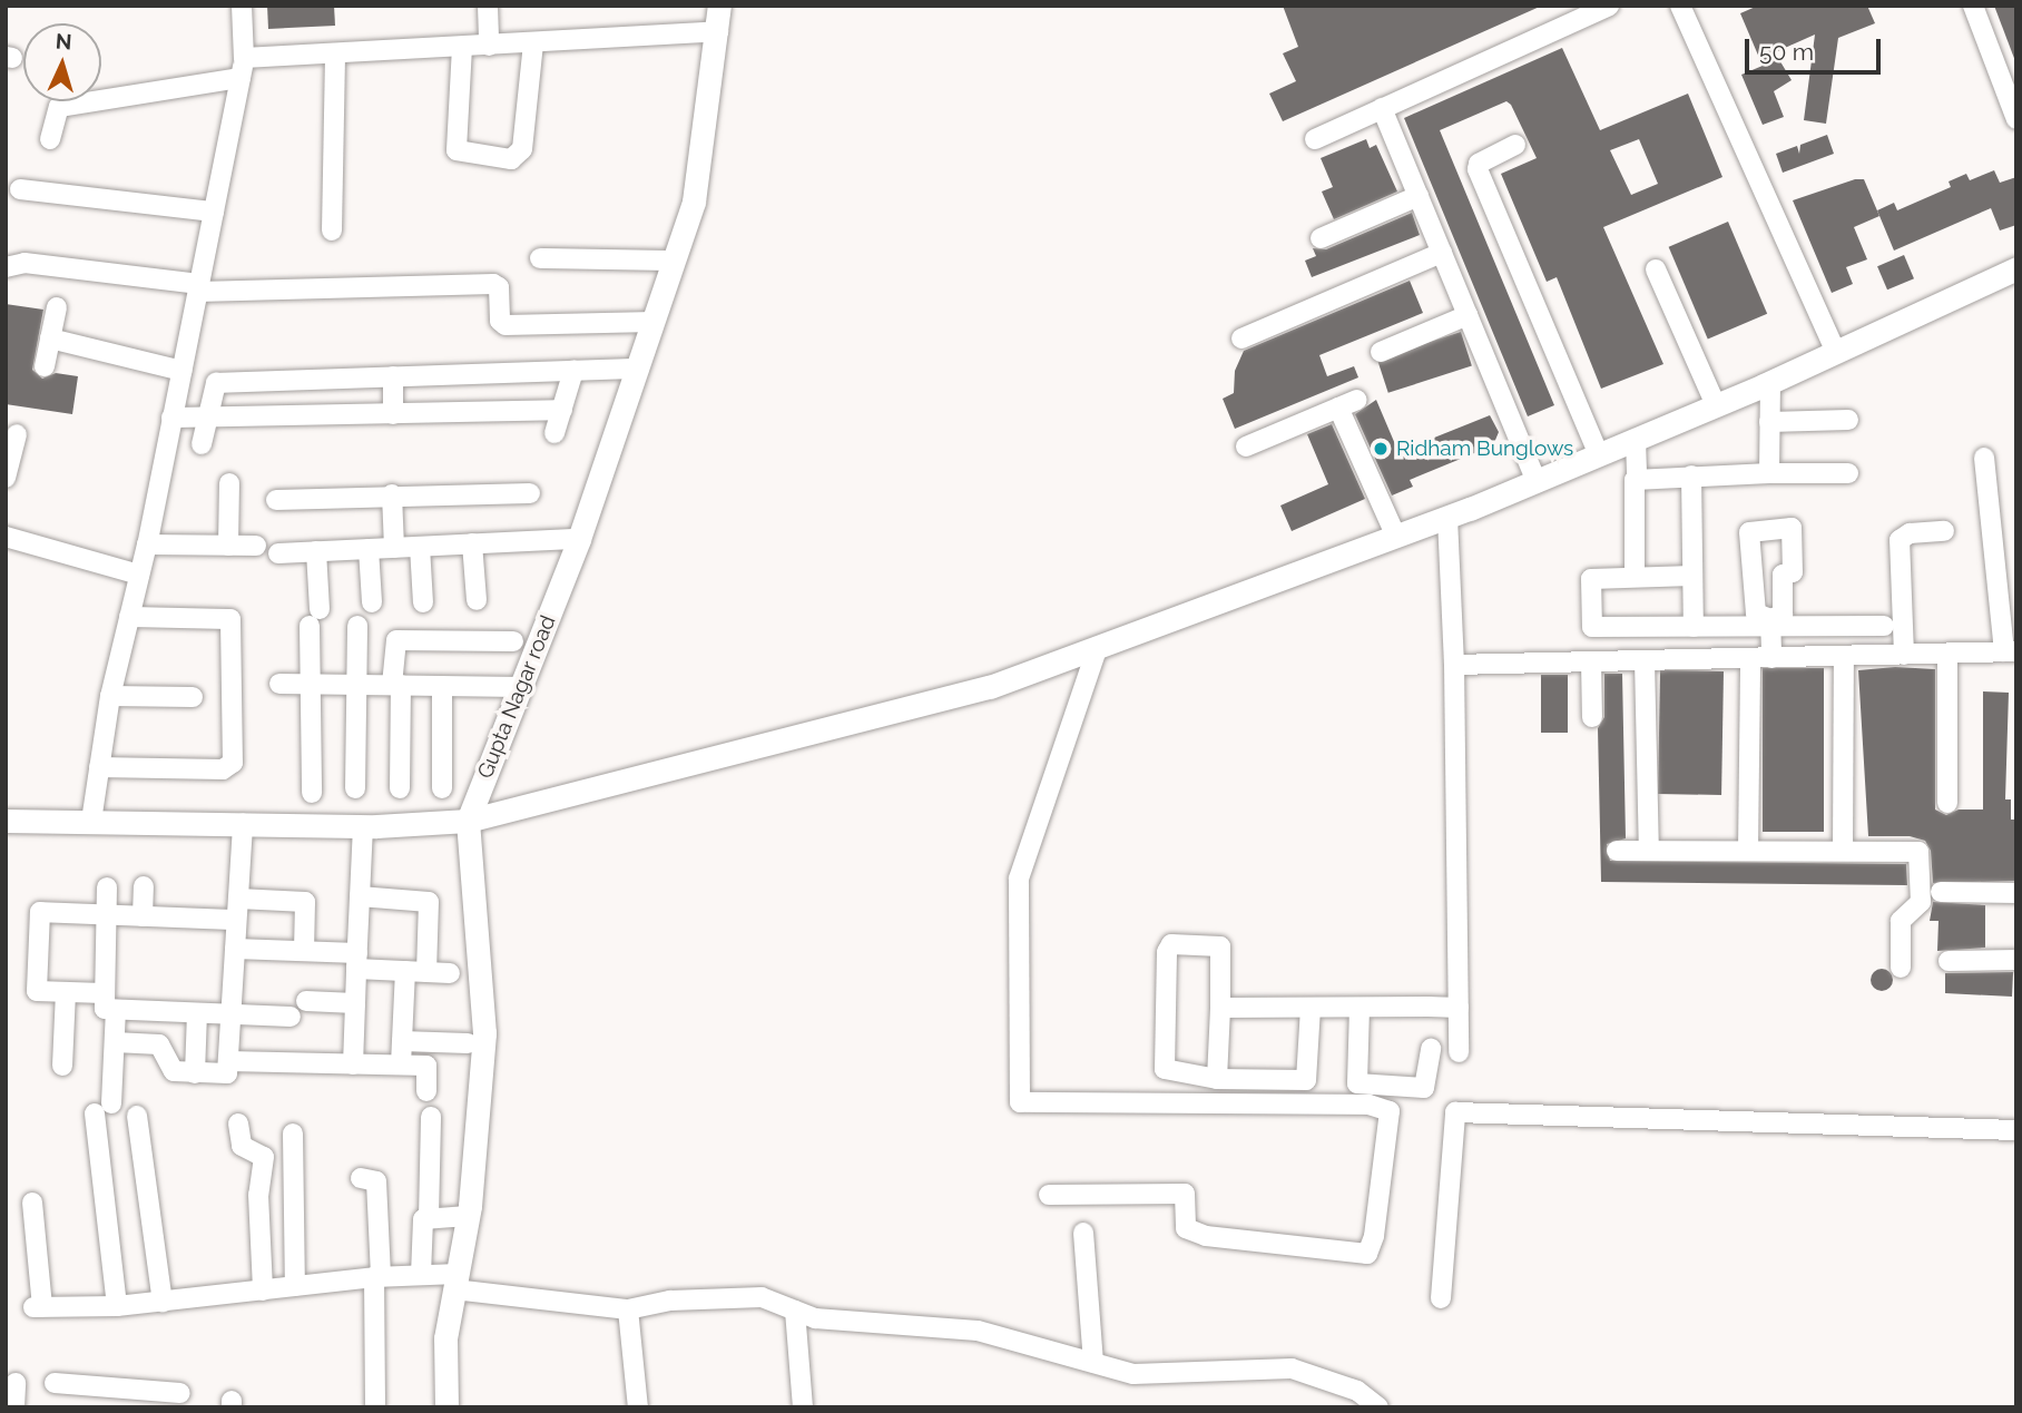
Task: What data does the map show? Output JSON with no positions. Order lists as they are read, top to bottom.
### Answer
{
  "streets": {
    "street": ["Gupta Nagar road"]
  },
  "places": ["Ridham Bunglows"],
  "scale_bar": "50 m",
  "north": "top"
}
